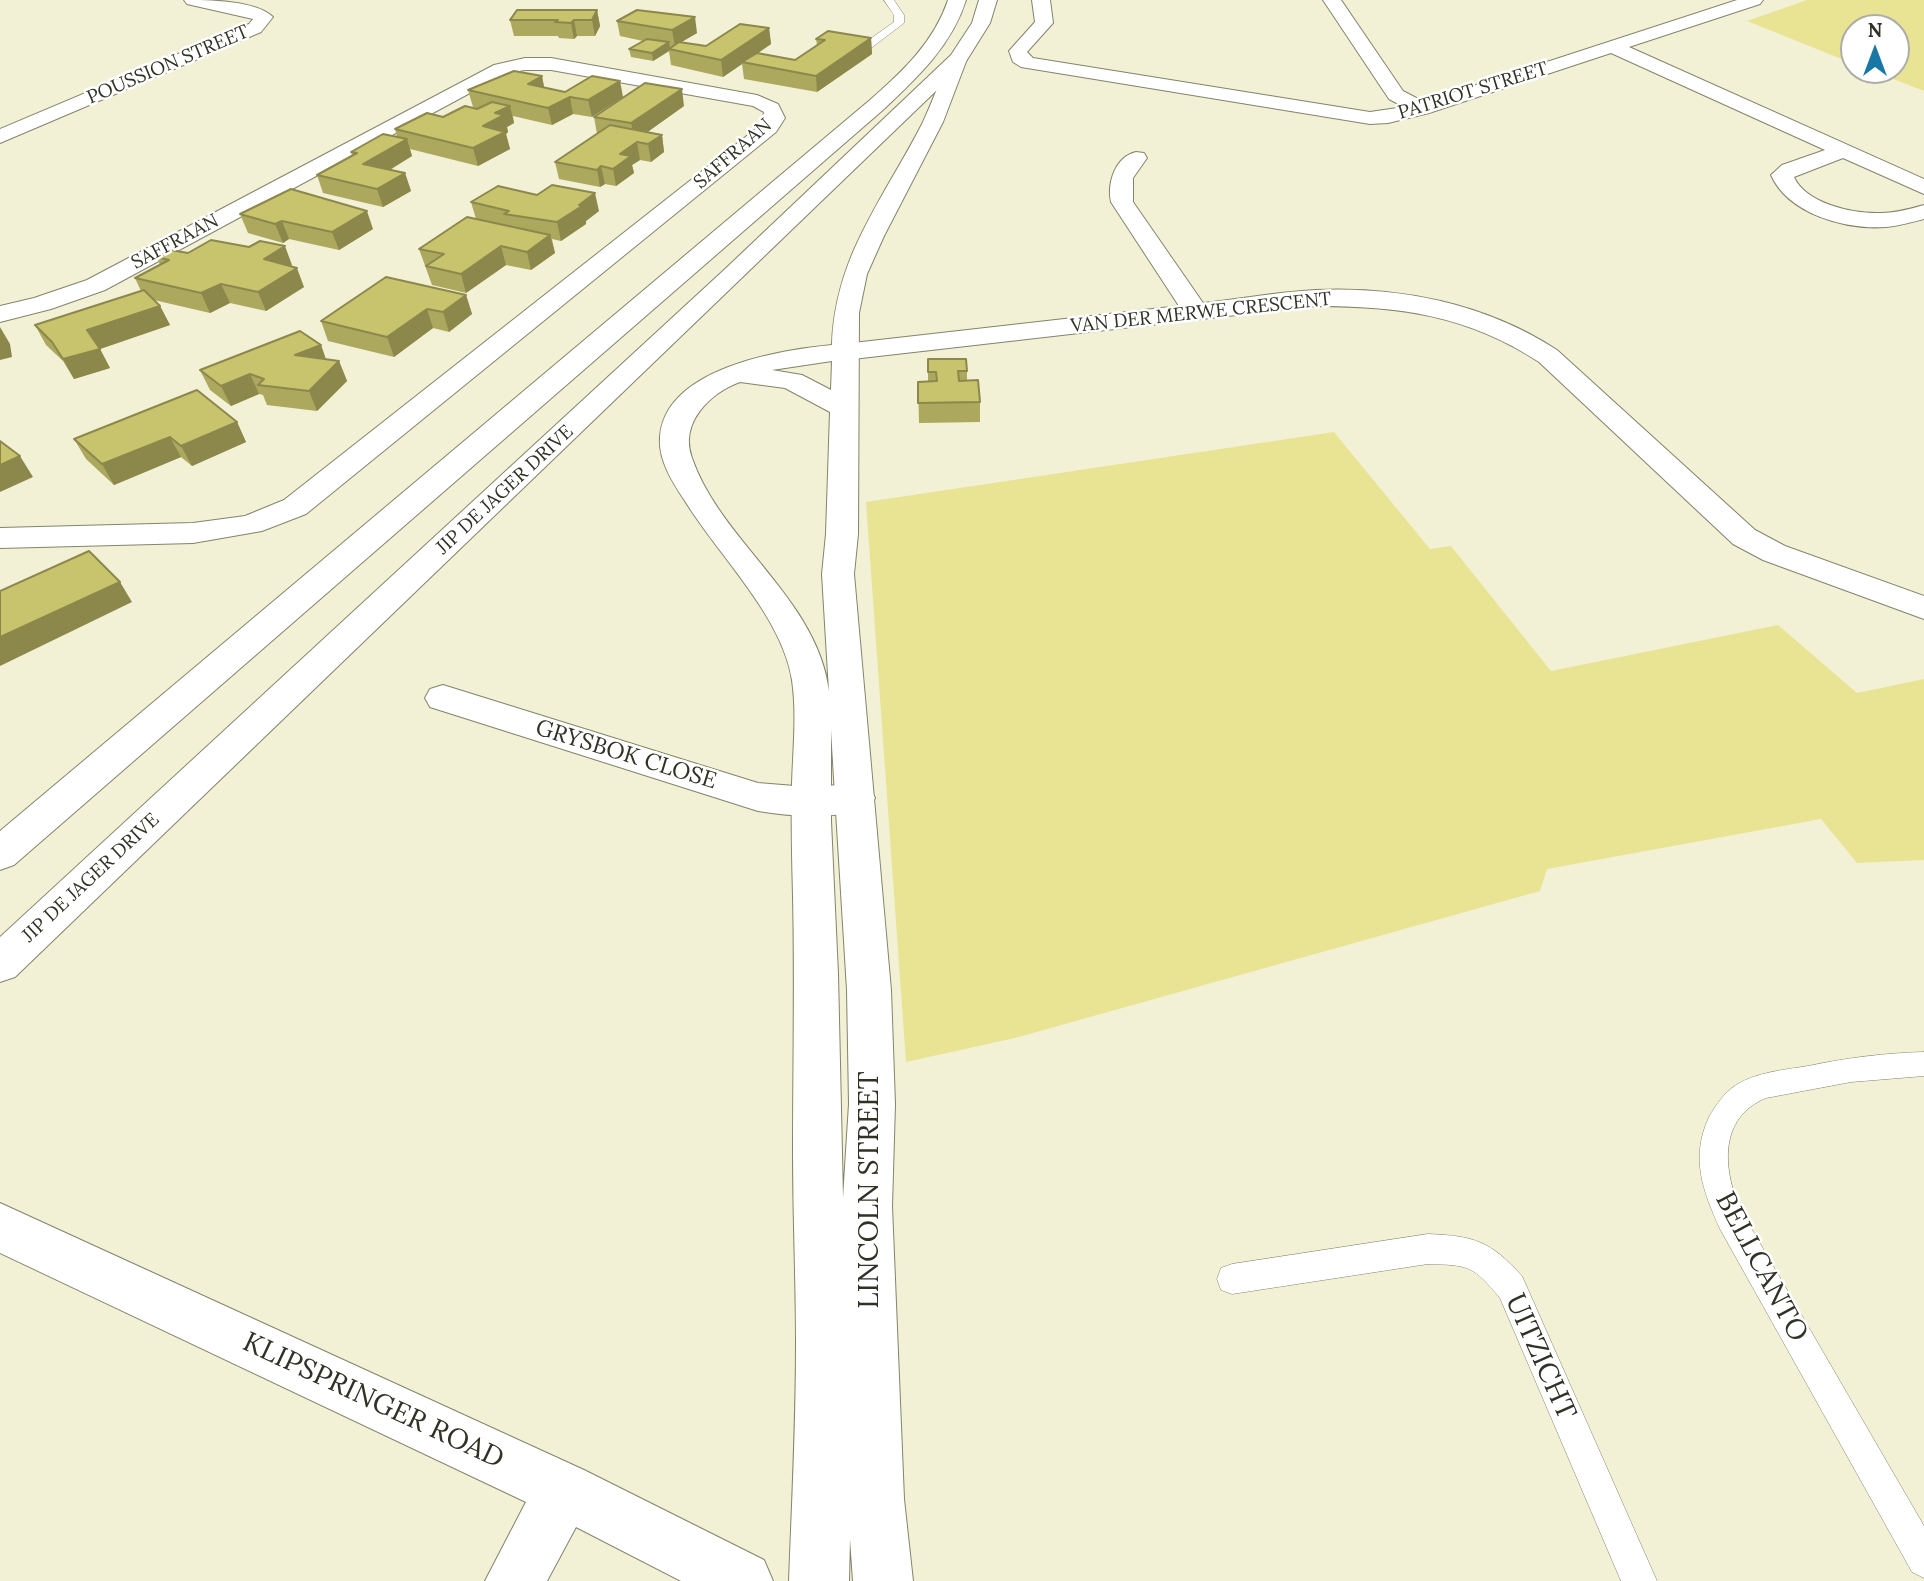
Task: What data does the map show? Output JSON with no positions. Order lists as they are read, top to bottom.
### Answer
{
  "streets": {
    "street": [
      "POUSSION STREET",
      "PATRIOT STREET",
      "SAFFRAAN",
      "VAN DER MERWE CRESCENT",
      "JIP DE JAGER DRIVE",
      "GRYSBOK CLOSE",
      "LINCOLN STREET",
      "KLIPSPRINGER ROAD"
    ],
    "lane": ["BELLCANTO", "UITZICHT"]
  },
  "crossings": [
    ["GRYSBOK CLOSE", "LINCOLN STREET"]
  ],
  "north": "top"
}
